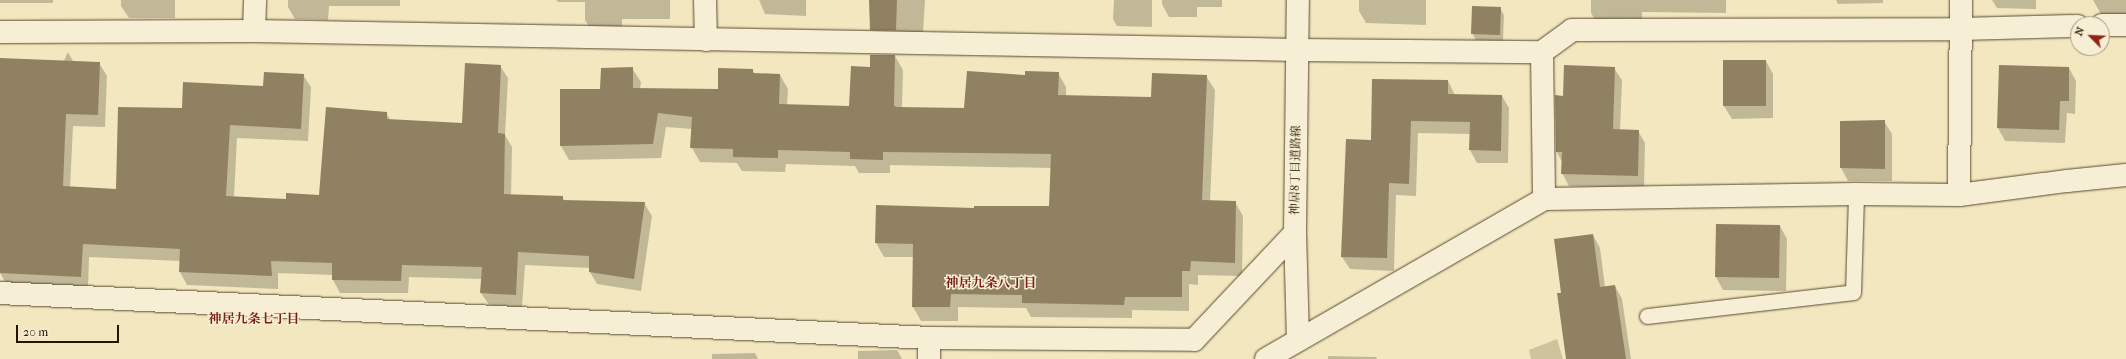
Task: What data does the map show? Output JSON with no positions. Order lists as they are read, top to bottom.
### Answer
{
  "streets": {
    "street": ["神居8丁目道路線"]
  },
  "districts": ["神居九条八丁目", "神居九条七丁目"],
  "scale_bar": "20 m",
  "north": "top left"
}
